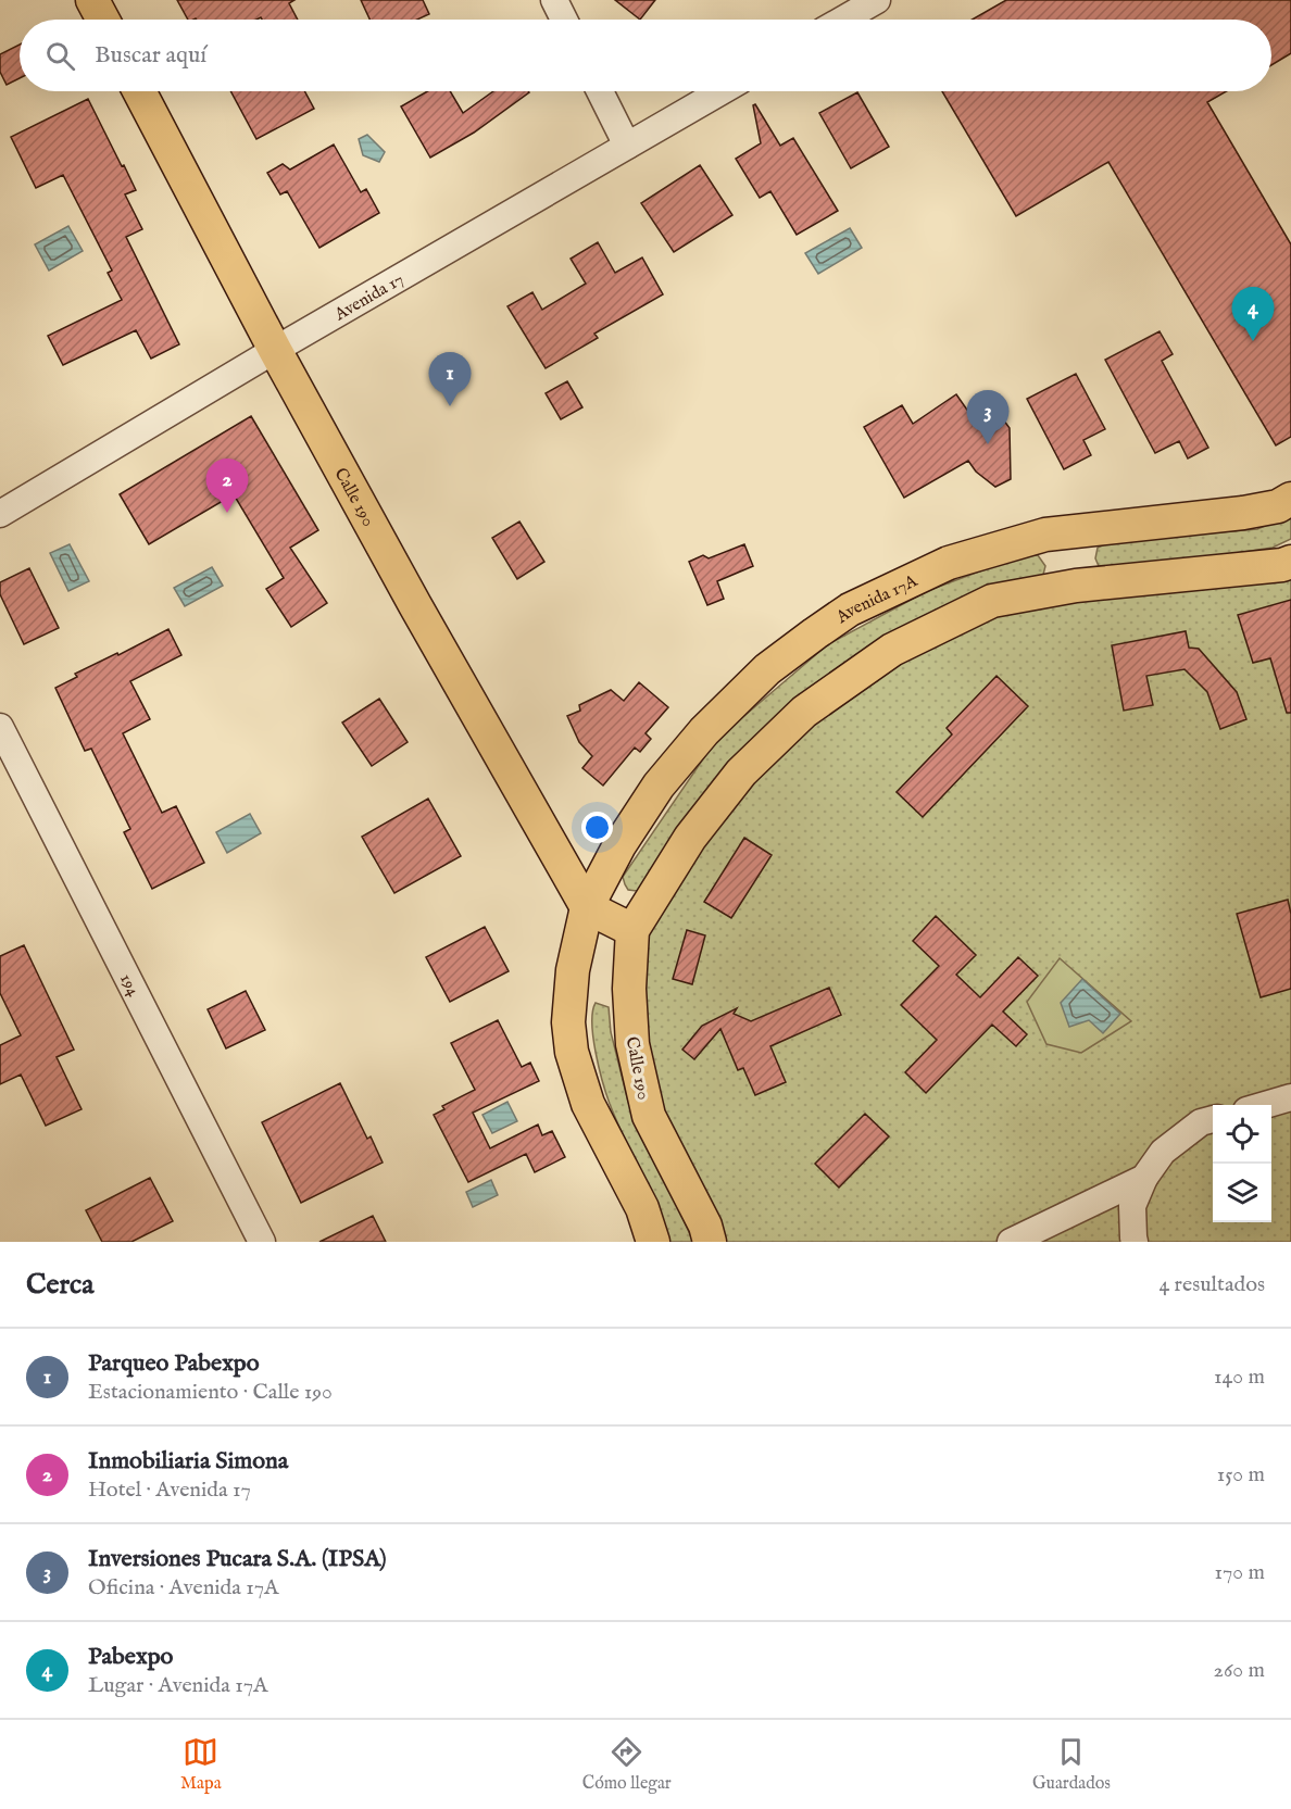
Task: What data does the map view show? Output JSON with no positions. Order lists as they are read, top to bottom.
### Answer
{
  "streets": {
    "main road": ["Calle 190", "Avenida 17A"],
    "street": ["Avenida 17", "194"]
  },
  "crossings": [
    ["Avenida 17", "Calle 190"],
    ["Calle 190", "Avenida 17A"]
  ],
  "page": {
    "search": "Buscar aquí",
    "pins": [
      "4",
      "1",
      "3",
      "2"
    ],
    "heading": ["Cerca", "4 resultados"],
    "list": [
      {
        "mark": "1",
        "name": "Parqueo Pabexpo",
        "note": "Estacionamiento · Calle 190",
        "value": "140 m"
      },
      {
        "mark": "2",
        "name": "Inmobiliaria Simona",
        "note": "Hotel · Avenida 17",
        "value": "150 m"
      },
      {
        "mark": "3",
        "name": "Inversiones Pucara S.A. (IPSA)",
        "note": "Oficina · Avenida 17A",
        "value": "170 m"
      },
      {
        "mark": "4",
        "name": "Pabexpo",
        "note": "Lugar · Avenida 17A",
        "value": "260 m"
      }
    ],
    "nav": ["Mapa", "Cómo llegar", "Guardados"]
  }
}
